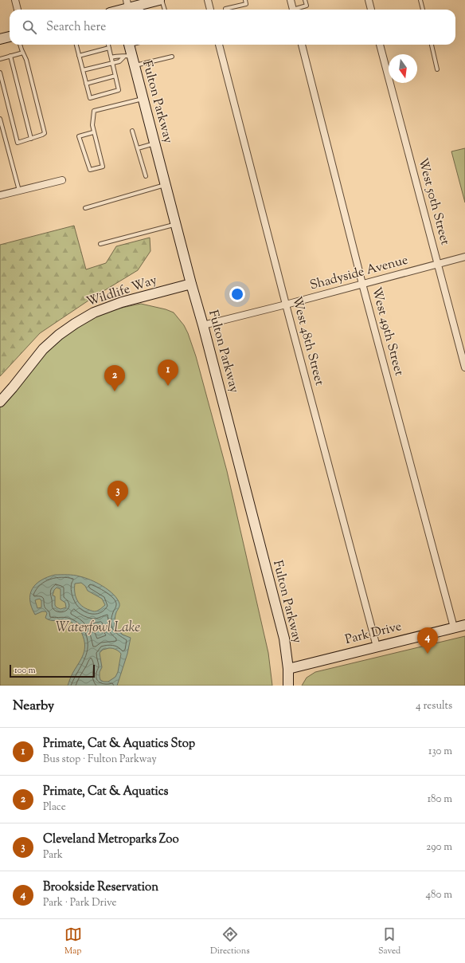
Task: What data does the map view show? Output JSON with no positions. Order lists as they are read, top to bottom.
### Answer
{
  "streets": {
    "street": [
      "Fulton Parkway",
      "West 50th Street",
      "Shadyside Avenue",
      "Wildlife Way",
      "West 49th Street",
      "West 48th Street",
      "Park Drive"
    ]
  },
  "crossings": [
    ["Fulton Parkway", "Shadyside Avenue"],
    ["Fulton Parkway", "Wildlife Way"],
    ["Fulton Parkway", "Park Drive"],
    ["West 50th Street", "Shadyside Avenue"],
    ["Shadyside Avenue", "West 49th Street"],
    ["Shadyside Avenue", "West 48th Street"],
    ["West 49th Street", "Park Drive"],
    ["West 48th Street", "Park Drive"]
  ],
  "water": ["Waterfowl Lake"],
  "scale_bar": "100 m",
  "north": "bottom",
  "page": {
    "search": "Search here",
    "pins": [
      "1",
      "2",
      "3",
      "4"
    ],
    "scale": "100 m",
    "heading": ["Nearby", "4 results"],
    "list": [
      {
        "mark": "1",
        "name": "Primate, Cat & Aquatics Stop",
        "note": "Bus stop · Fulton Parkway",
        "value": "130 m"
      },
      {
        "mark": "2",
        "name": "Primate, Cat & Aquatics",
        "note": "Place",
        "value": "180 m"
      },
      {
        "mark": "3",
        "name": "Cleveland Metroparks Zoo",
        "note": "Park",
        "value": "290 m"
      },
      {
        "mark": "4",
        "name": "Brookside Reservation",
        "note": "Park · Park Drive",
        "value": "480 m"
      }
    ],
    "nav": ["Map", "Directions", "Saved"]
  }
}
